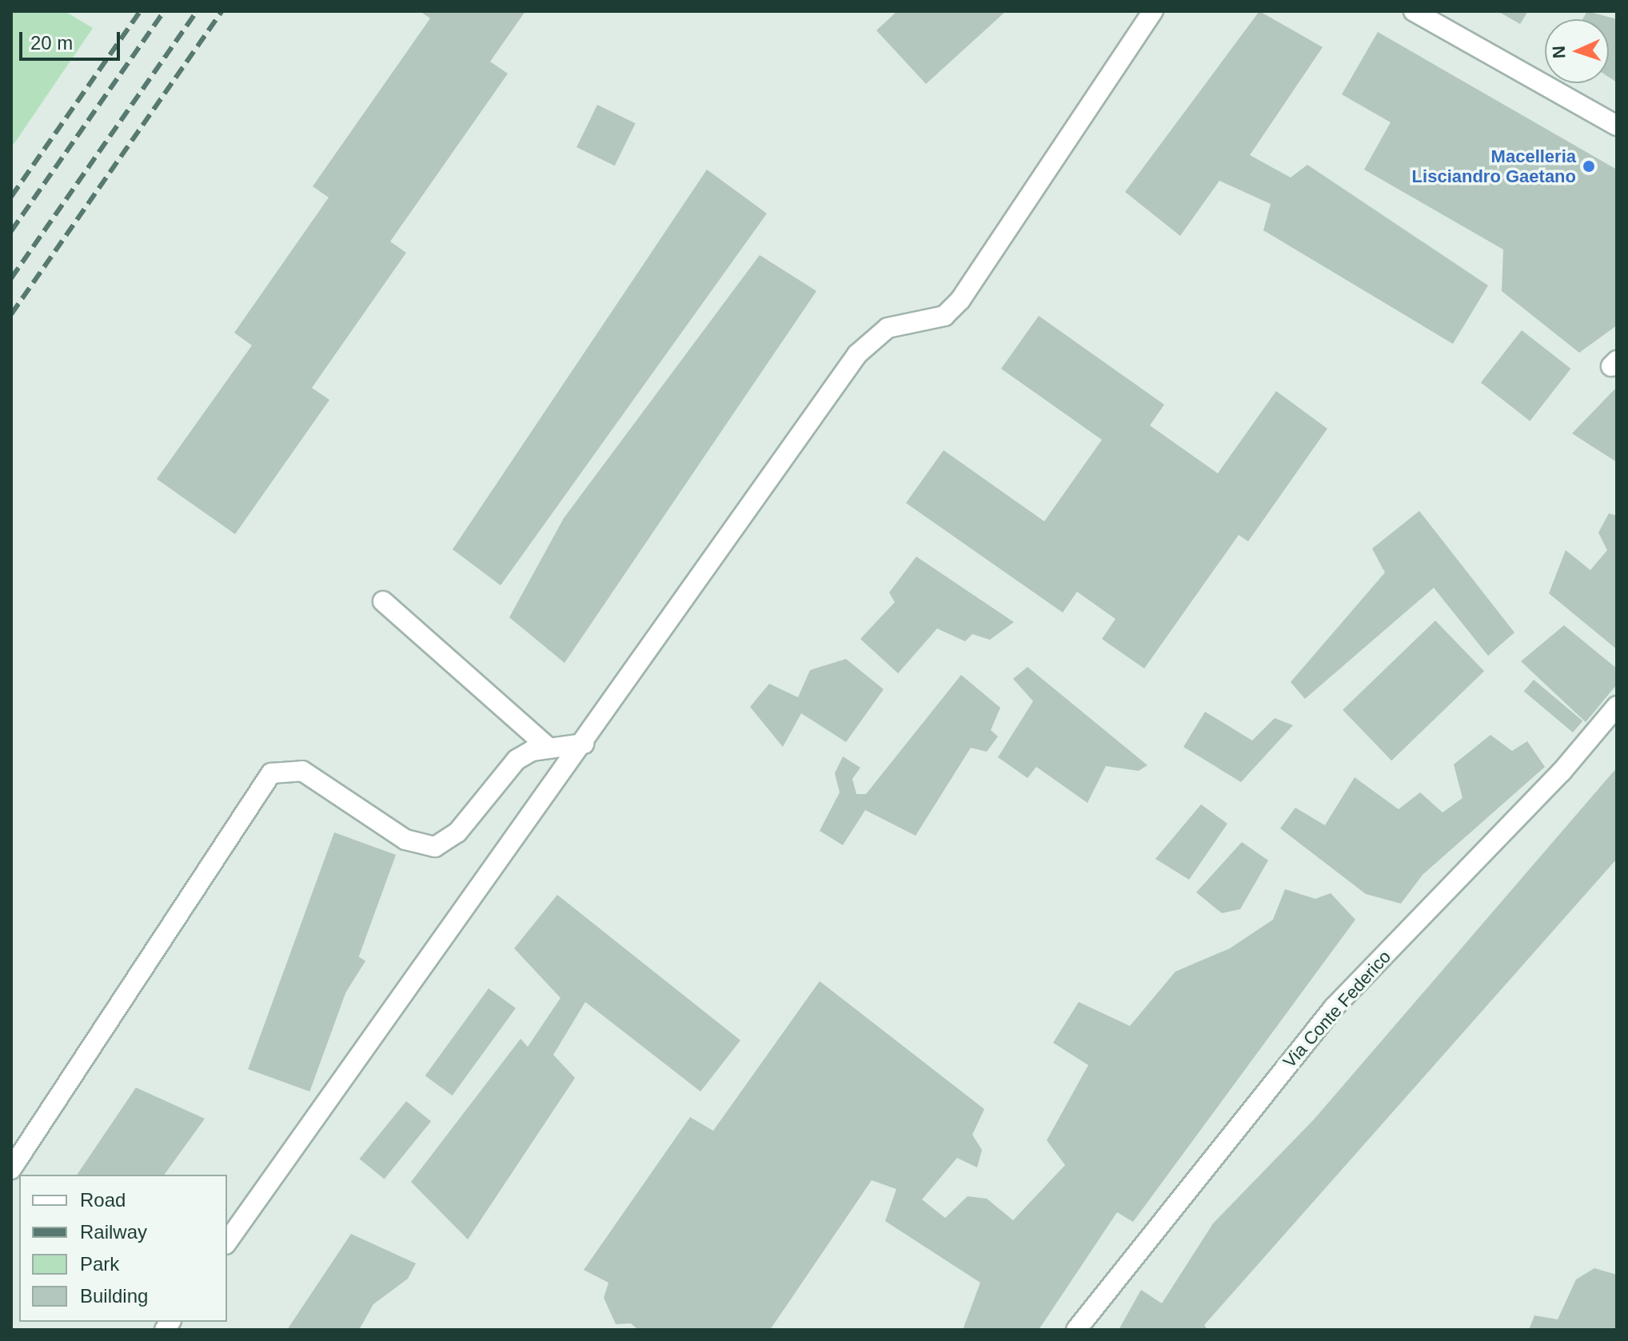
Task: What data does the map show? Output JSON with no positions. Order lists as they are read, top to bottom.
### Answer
{
  "streets": {
    "street": ["Via Conte Federico"]
  },
  "places": ["Macelleria Lisciandro Gaetano"],
  "legend": [
    "Road",
    "Railway",
    "Park",
    "Building"
  ],
  "scale_bar": "20 m",
  "north": "left"
}
